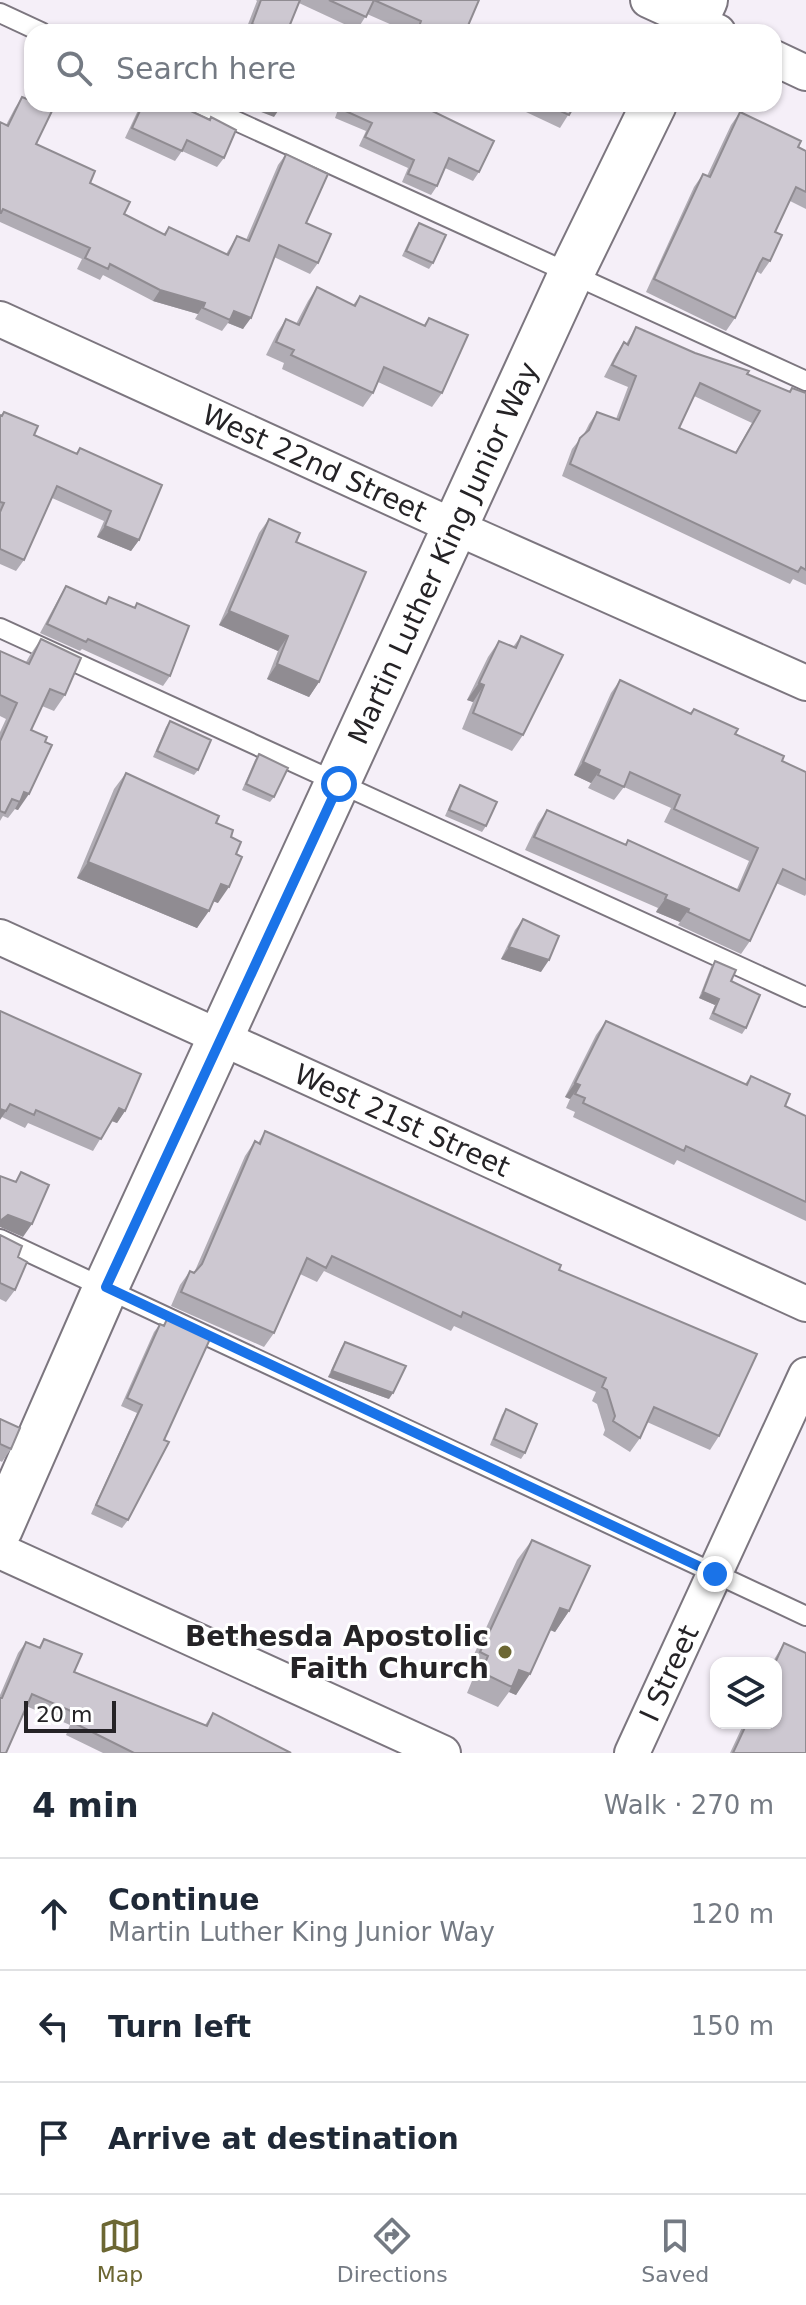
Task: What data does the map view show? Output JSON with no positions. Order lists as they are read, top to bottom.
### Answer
{
  "streets": {
    "main road": ["Martin Luther King Junior Way"],
    "street": ["West 22nd Street", "West 21st Street", "I Street"]
  },
  "crossings": [
    ["West 22nd Street", "Martin Luther King Junior Way"],
    ["Martin Luther King Junior Way", "West 21st Street"]
  ],
  "places": ["Bethesda Apostolic Faith Church"],
  "scale_bar": "20 m",
  "page": {
    "search": "Search here",
    "scale": "20 m",
    "heading": ["4 min", "Walk · 270 m"],
    "list": [
      ["Continue", "Martin Luther King Junior Way", "120 m"],
      ["Turn left", "150 m"],
      "Arrive at destination"
    ],
    "nav": ["Map", "Directions", "Saved"]
  }
}
